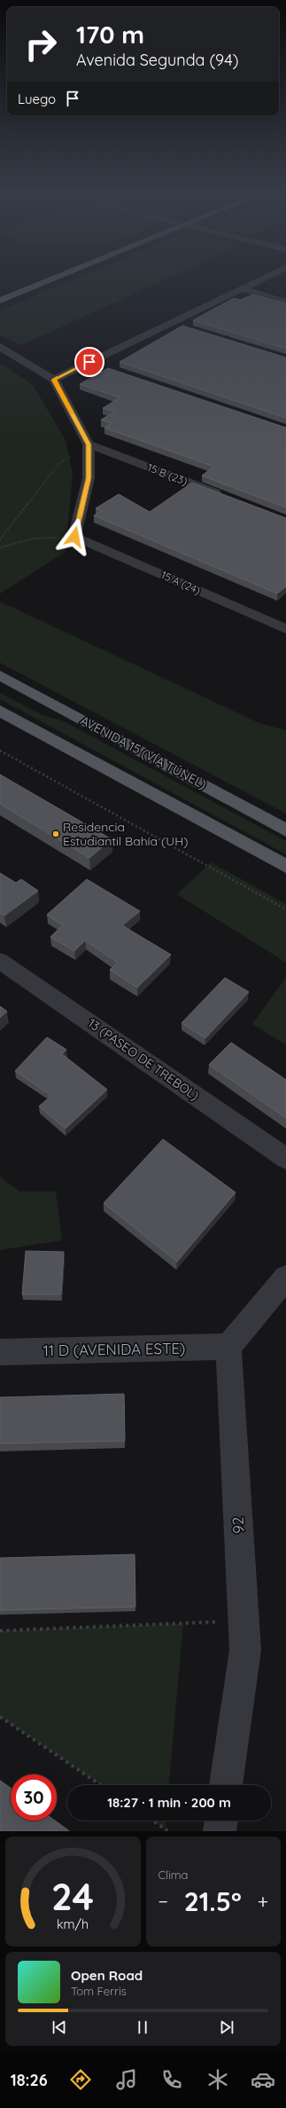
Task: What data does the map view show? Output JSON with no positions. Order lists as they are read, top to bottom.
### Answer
{
  "streets": {
    "main road": ["AVENIDA 15 (VÍA TÚNEL)"],
    "street": [
      "15 B (23)",
      "15 A (24)",
      "13 (PASEO DE TREBOL)",
      "11 D (AVENIDA ESTE)",
      "92"
    ]
  },
  "crossings": [
    ["11 D (AVENIDA ESTE)", "92"]
  ],
  "places": ["Residencia Estudiantil Bahía (UH)"],
  "page": {
    "turn": ["170 m", "Avenida Segunda (94)"],
    "then": "Luego",
    "limit": "30",
    "trip": "18:27 · 1 min · 200 m",
    "tile": "Clima",
    "heat": ["−", "21.5°", "+"],
    "song": ["Open Road", "Tom Ferris"],
    "tabs": "18:26",
    "gauge": ["24", "km/h"]
  }
}
